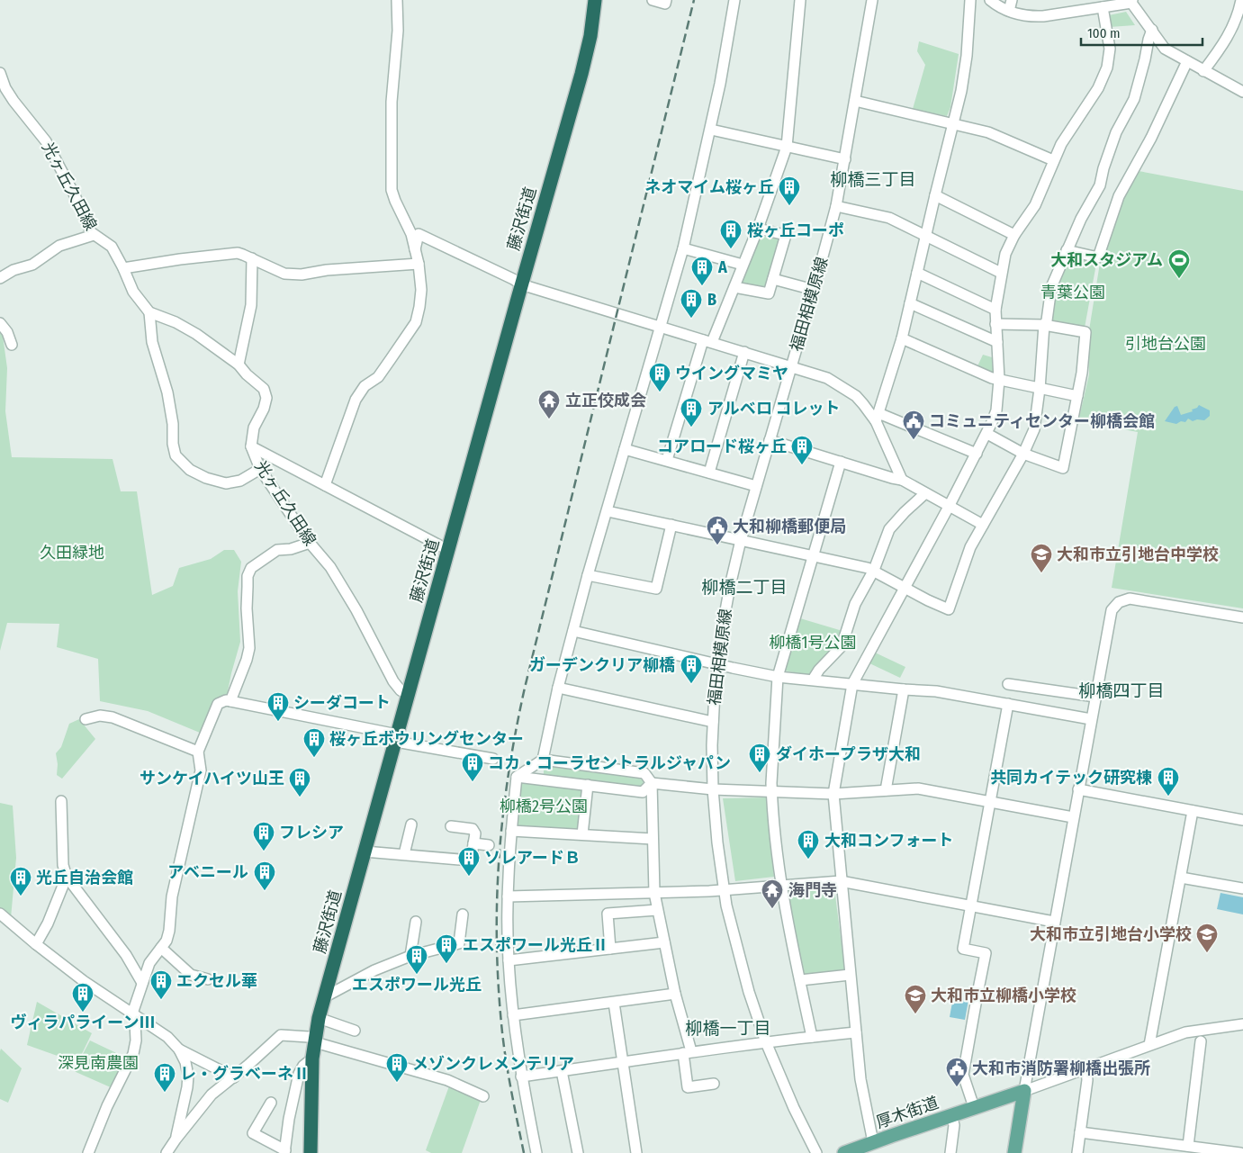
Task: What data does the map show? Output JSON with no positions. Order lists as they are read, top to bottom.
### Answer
{
  "streets": {
    "highway": ["藤沢街道"],
    "main road": ["厚木街道"],
    "street": ["光ヶ丘久田線", "福田相模原線"]
  },
  "crossings": [
    ["光ヶ丘久田線", "藤沢街道"]
  ],
  "districts": [
    "柳橋三丁目",
    "柳橋二丁目",
    "柳橋四丁目",
    "柳橋一丁目"
  ],
  "parks": [
    "青葉公園",
    "引地台公園",
    "久田緑地",
    "柳橋1号公園",
    "柳橋2号公園",
    "深見南農園"
  ],
  "places": {
    "building": [
      "ネオマイム桜ヶ丘",
      "桜ヶ丘コーポ",
      "A",
      "B",
      "ウイングマミヤ",
      "アルベロ コレット",
      "コアロード桜ヶ丘",
      "ガーデンクリア柳橋",
      "シーダコート",
      "桜ヶ丘ボウリングセンター",
      "ダイホープラザ大和",
      "コカ・コーラセントラルジャパン",
      "共同カイテック研究棟",
      "サンケイハイツ山王",
      "フレシア",
      "大和コンフォート",
      "ソレアードＢ",
      "アベニール",
      "光丘自治会館",
      "エスポワール光丘Ⅱ",
      "エスポワール光丘",
      "エクセル華",
      "ヴィラパライーンⅢ",
      "メゾンクレメンテリア",
      "レ・グラベーネⅡ"
    ],
    "sports": ["大和スタジアム"],
    "temple": ["立正佼成会", "海門寺"],
    "public building": ["コミュニティセンター柳橋会館", "大和柳橋郵便局", "大和市消防署柳橋出張所"],
    "school or university": ["大和市立引地台中学校", "大和市立引地台小学校", "大和市立柳橋小学校"]
  },
  "scale_bar": "100 m"
}
